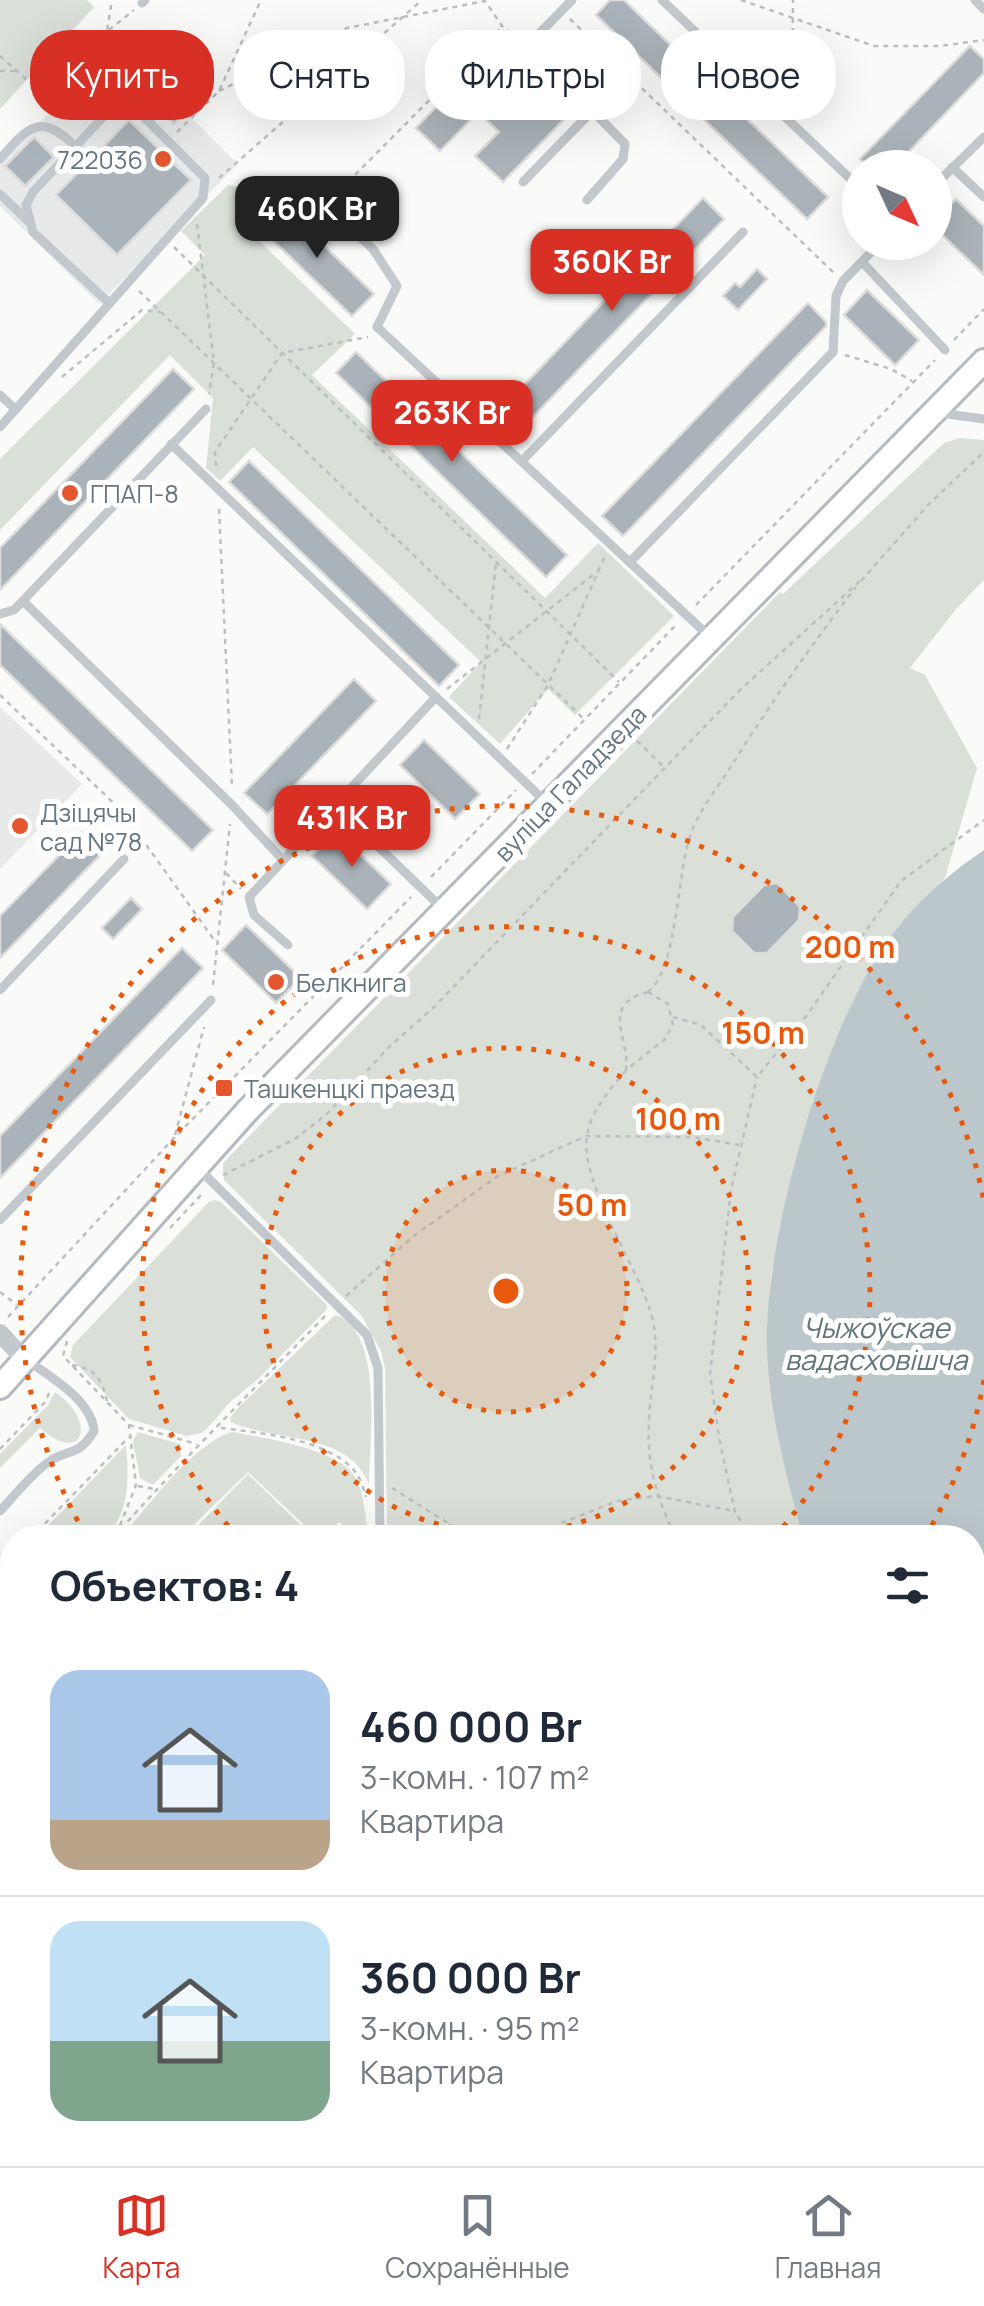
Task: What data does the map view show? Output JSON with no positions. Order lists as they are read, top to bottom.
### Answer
{
  "streets": {
    "street": ["вуліца Галадзеда"]
  },
  "water": ["Чыжоўскае вадасховішча"],
  "places": {
    "other": [
      "722036",
      "ГПАП-8",
      "Дзіцячы сад №78",
      "Белкнига"
    ],
    "transit": ["Ташкенцкі праезд"]
  },
  "north": "bottom right",
  "page": {
    "chip": [
      "Купить",
      "Снять",
      "Фильтры",
      "Новое"
    ],
    "price": [
      "460K Br",
      "360K Br",
      "263K Br",
      "431K Br"
    ],
    "heading": "Объектов: 4",
    "list": [
      {
        "name": "460 000 Br",
        "note": "3-комн. · 107 m² · Квартира"
      },
      {
        "name": "360 000 Br",
        "note": "3-комн. · 95 m² · Квартира"
      }
    ],
    "tabs": ["Карта", "Сохранённые", "Главная"]
  },
  "rings": [
    "200 m",
    "150 m",
    "100 m",
    "50 m"
  ]
}
